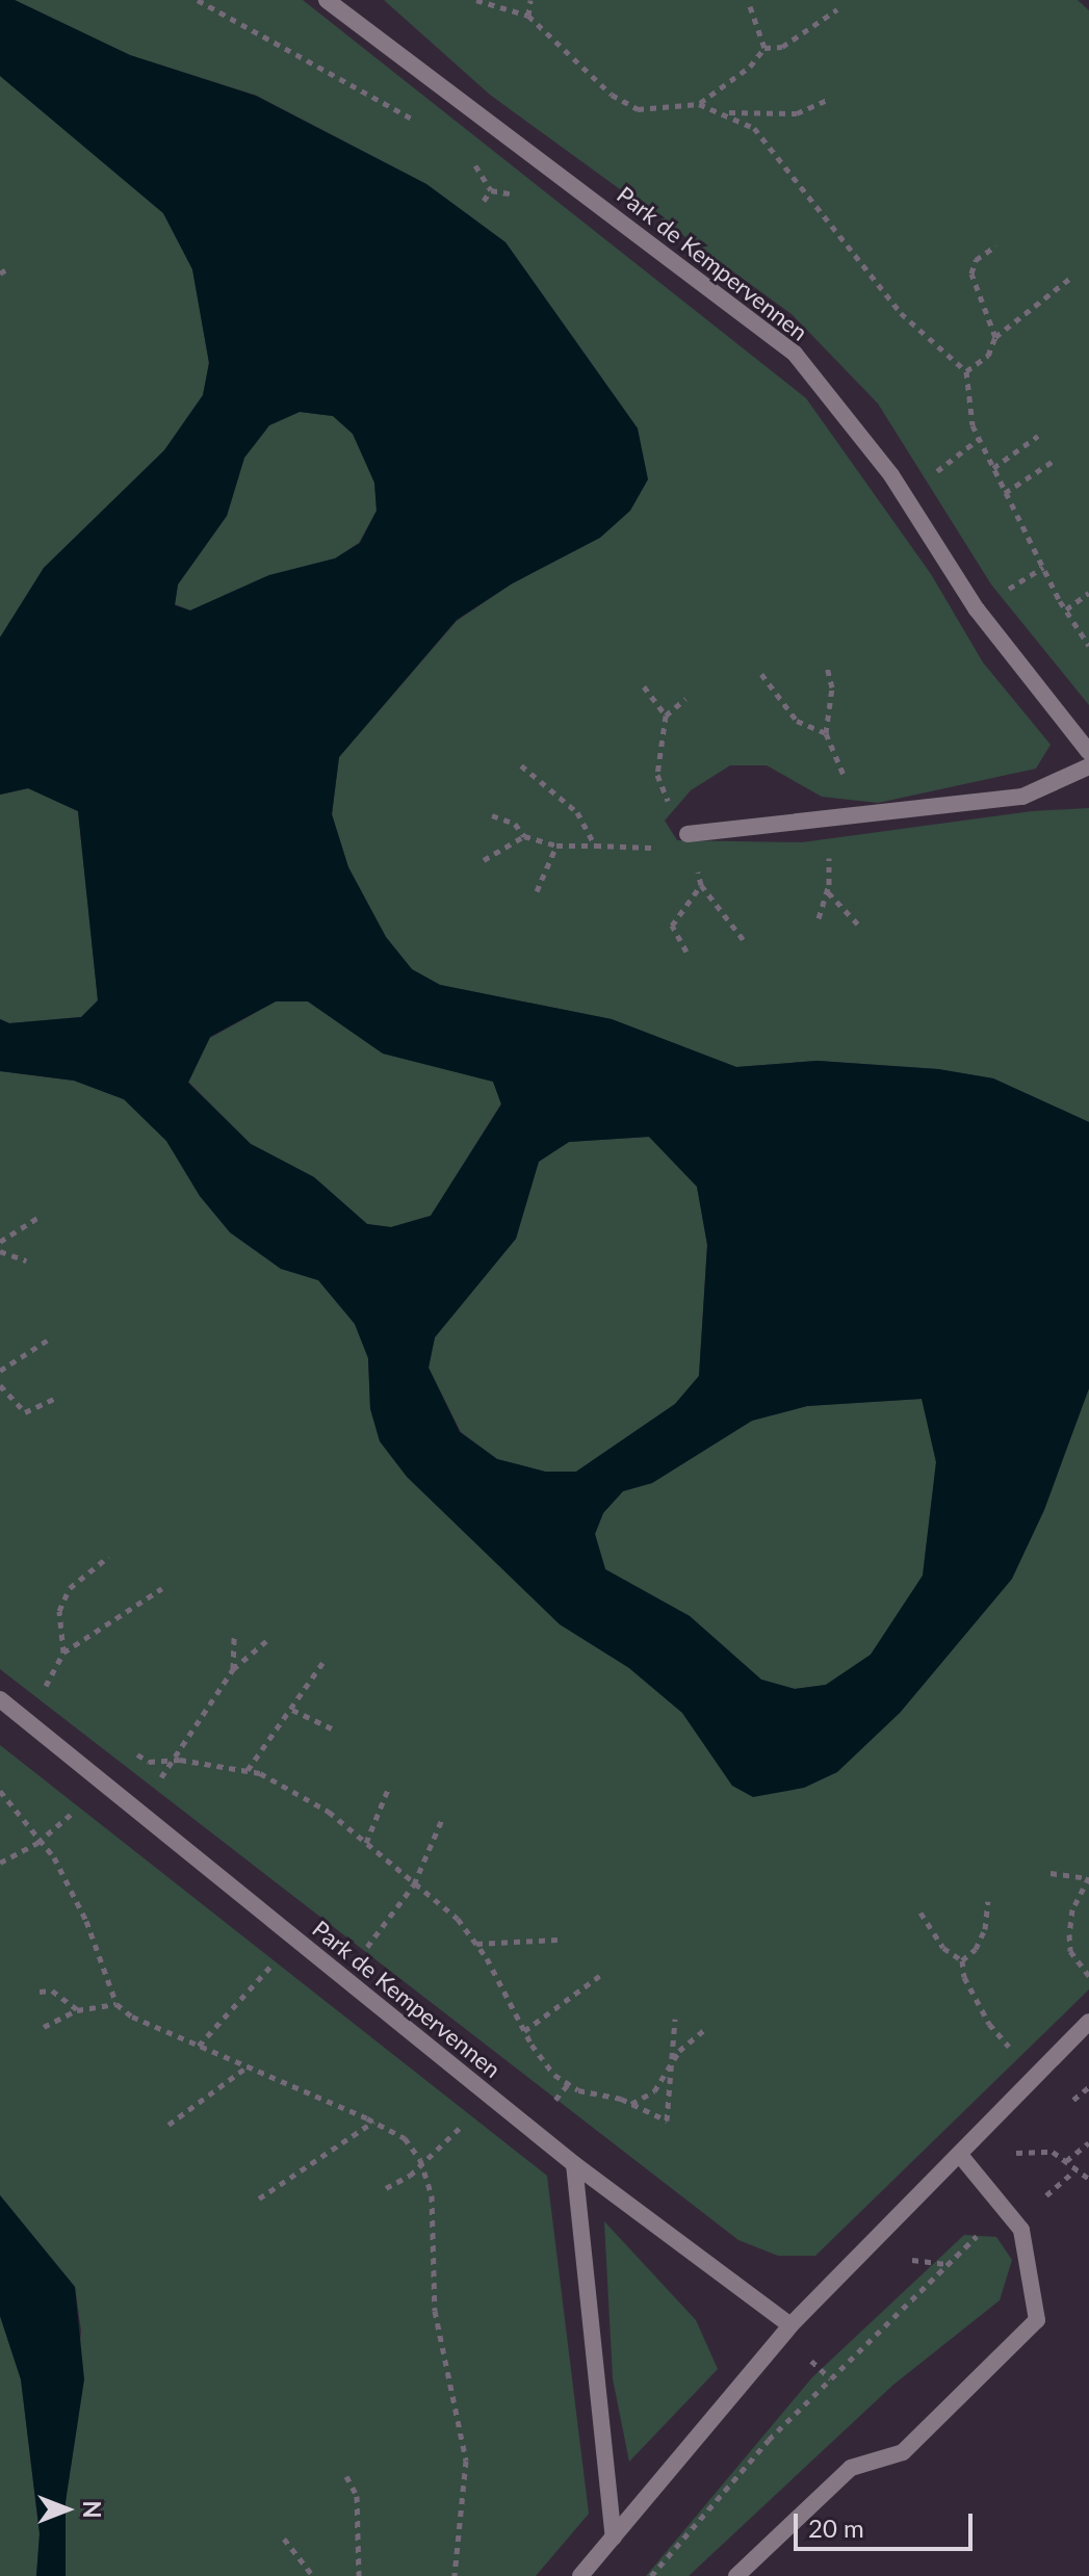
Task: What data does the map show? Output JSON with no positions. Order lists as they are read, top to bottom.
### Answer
{
  "streets": {
    "lane": ["Park de Kempervennen"]
  },
  "scale_bar": "20 m",
  "north": "right"
}
